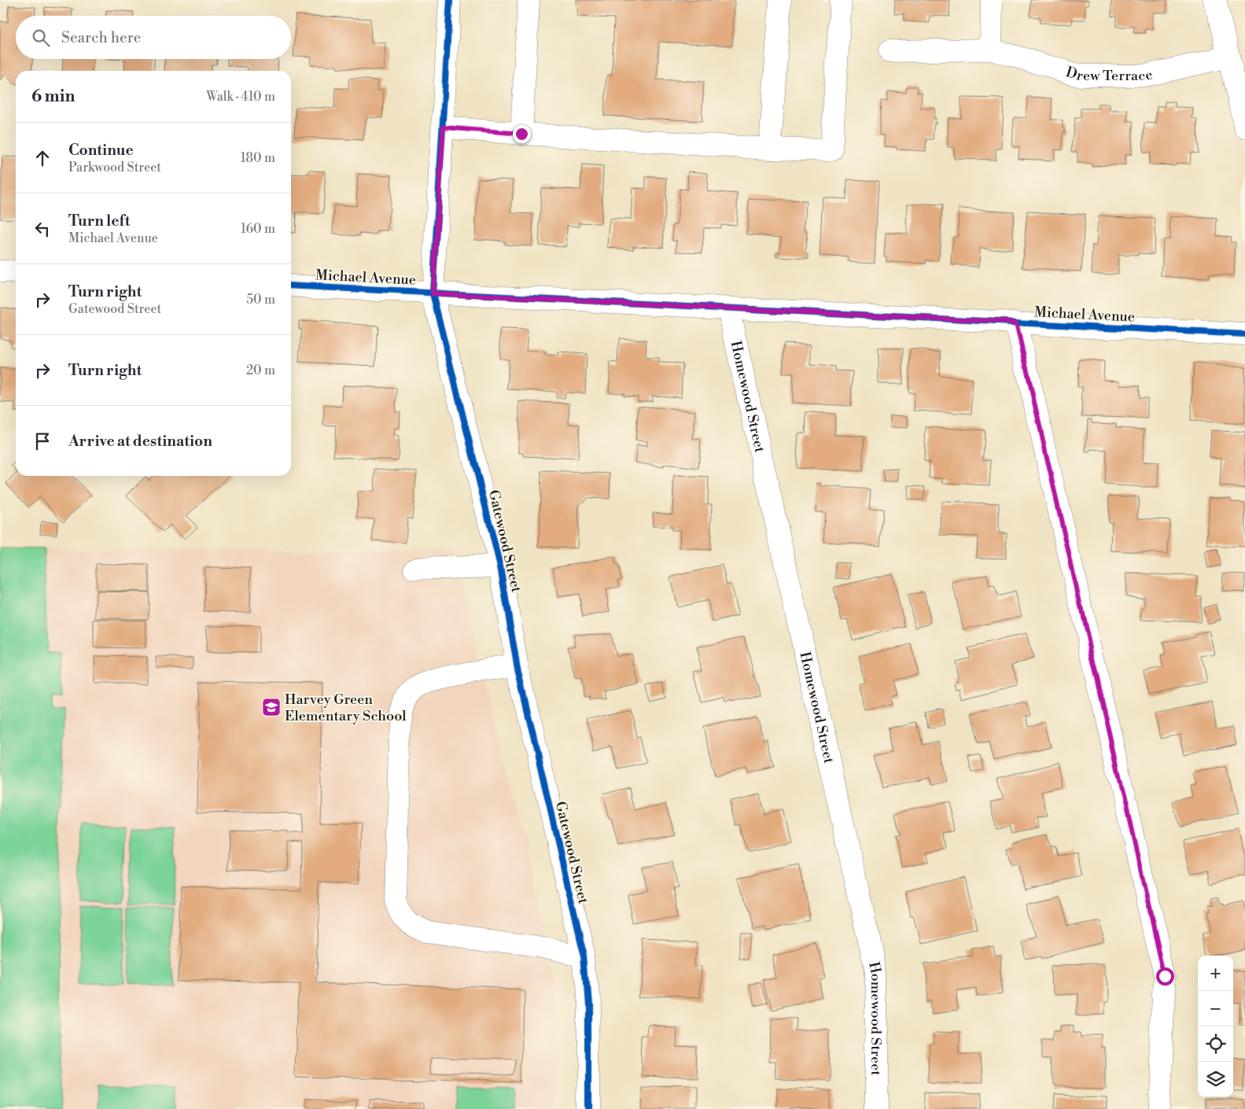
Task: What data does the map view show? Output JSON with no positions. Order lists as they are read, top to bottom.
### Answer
{
  "streets": {
    "street": [
      "Drew Terrace",
      "Michael Avenue",
      "Homewood Street",
      "Gatewood Street"
    ]
  },
  "crossings": [
    ["Michael Avenue", "Homewood Street"],
    ["Michael Avenue", "Gatewood Street"]
  ],
  "places": {
    "school or university": ["Harvey Green Elementary School"]
  },
  "page": {
    "search": "Search here",
    "heading": ["6 min", "Walk · 410 m"],
    "list": [
      ["Continue", "Parkwood Street", "180 m"],
      ["Turn left", "Michael Avenue", "160 m"],
      ["Turn right", "Gatewood Street", "50 m"],
      ["Turn right", "20 m"],
      "Arrive at destination"
    ],
    "map_buttons": ["+", "−"]
  }
}
